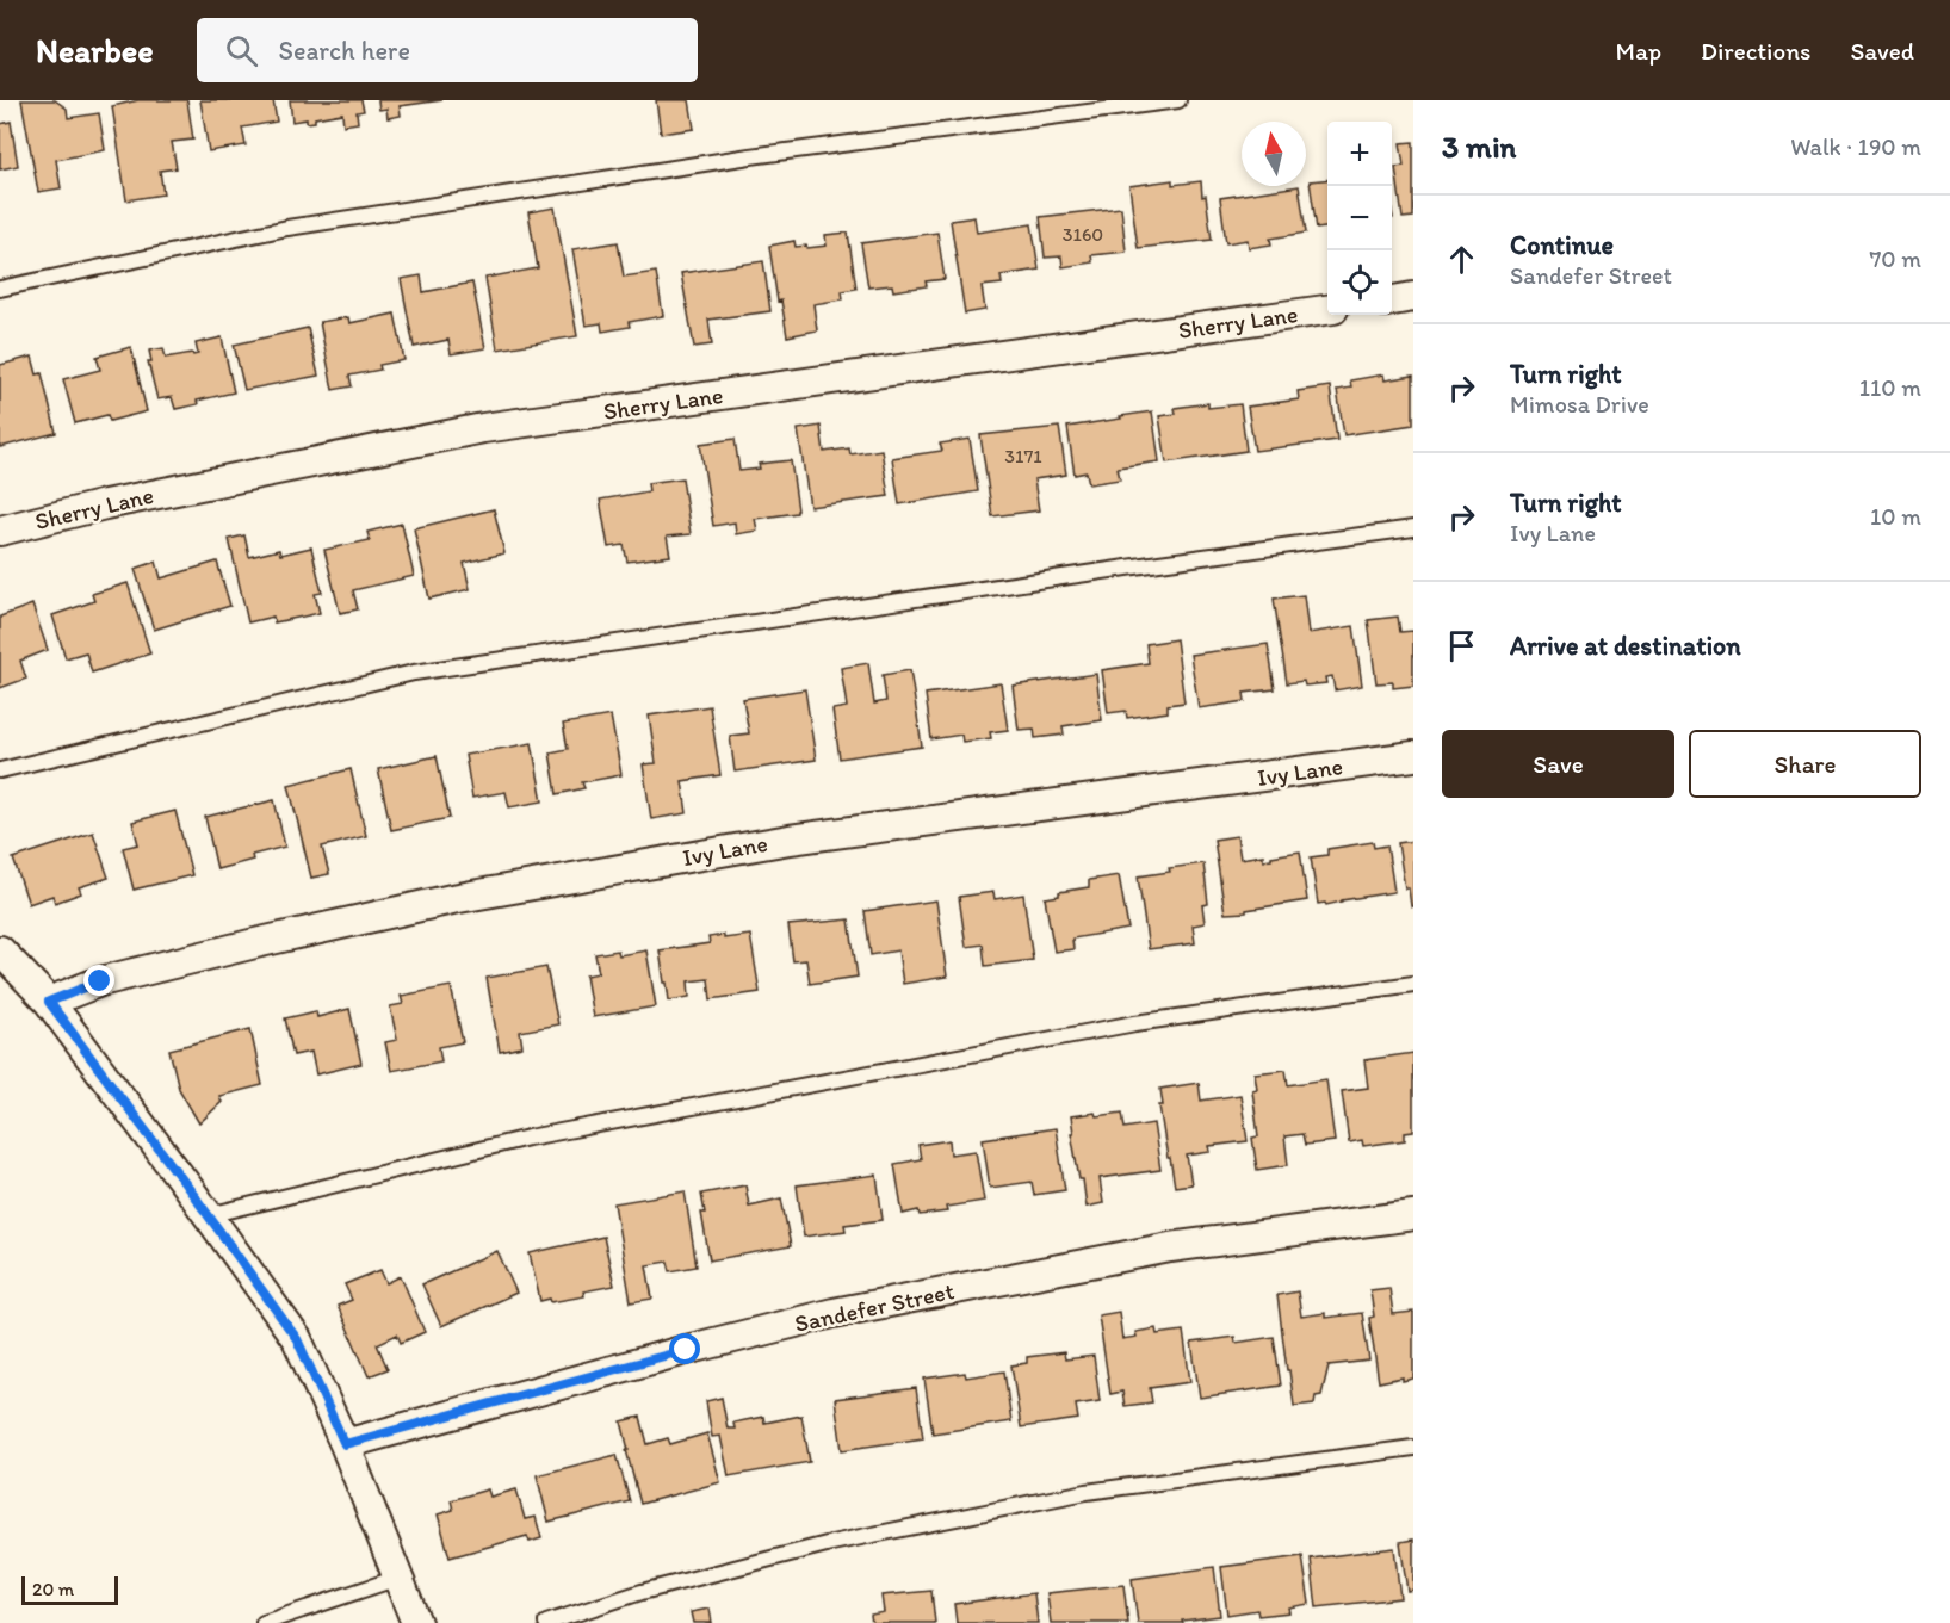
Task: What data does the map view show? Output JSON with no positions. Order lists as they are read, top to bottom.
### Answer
{
  "streets": {
    "street": ["Sherry Lane", "Ivy Lane", "Sandefer Street"]
  },
  "house_numbers": ["3160", "3171"],
  "scale_bar": "20 m",
  "north": "top",
  "page": {
    "header": "Nearbee",
    "search": "Search here",
    "nav": ["Map", "Directions", "Saved"],
    "heading": ["3 min", "Walk · 190 m"],
    "map_buttons": ["+", "−"],
    "list": [
      ["Continue", "Sandefer Street", "70 m"],
      ["Turn right", "Mimosa Drive", "110 m"],
      ["Turn right", "Ivy Lane", "10 m"],
      "Arrive at destination"
    ],
    "buttons": ["Save", "Share"],
    "scale": "20 m"
  }
}
